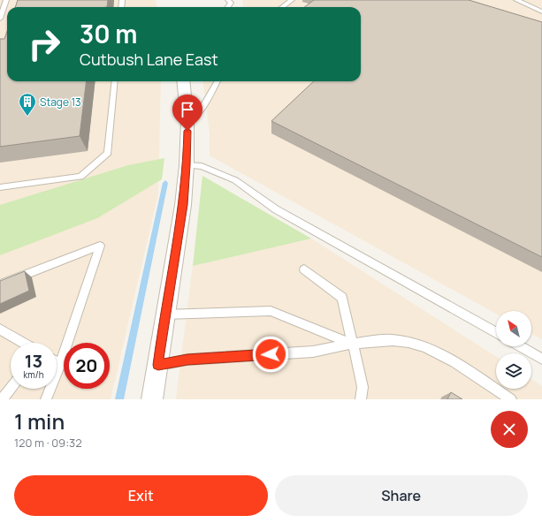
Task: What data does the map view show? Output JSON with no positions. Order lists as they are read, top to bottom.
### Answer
{
  "places": {
    "building": ["Stage 13"]
  },
  "north": "top left",
  "page": {
    "turn": ["30 m", "Cutbush Lane East"],
    "speed": "13 km/h",
    "limit": "20",
    "heading": ["1 min", "120 m · 09:32"],
    "buttons": ["Exit", "Share"]
  }
}
